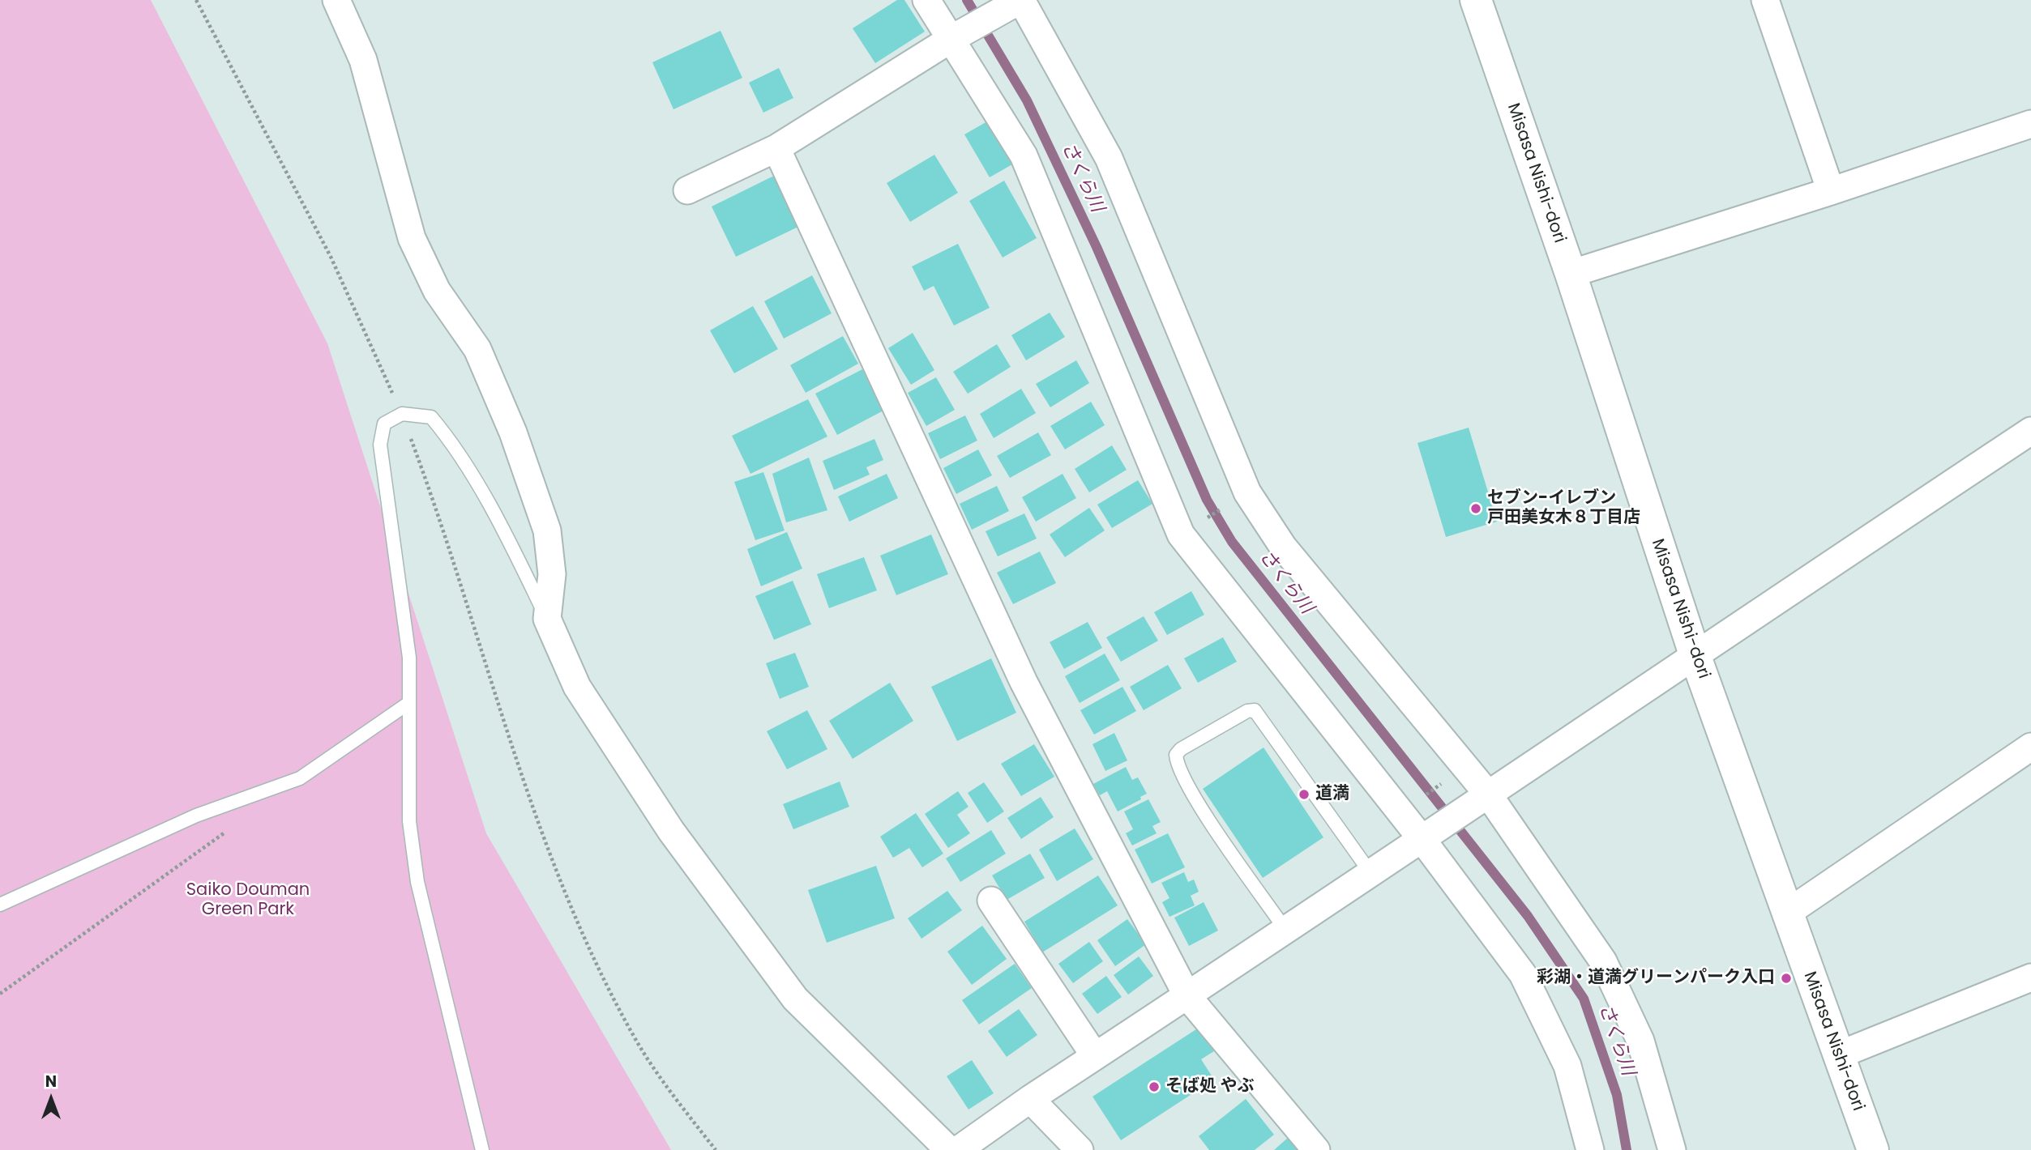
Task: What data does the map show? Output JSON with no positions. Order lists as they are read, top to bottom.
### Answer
{
  "streets": {
    "street": ["Misasa Nishi-dori"]
  },
  "water": ["さくら川"],
  "parks": ["Saiko Douman Green Park"],
  "places": [
    "セブン-イレブン 戸田美女木８丁目店",
    "道満",
    "彩湖・道満グリーンパーク入口",
    "そば処 やぶ"
  ],
  "north": "top"
}
